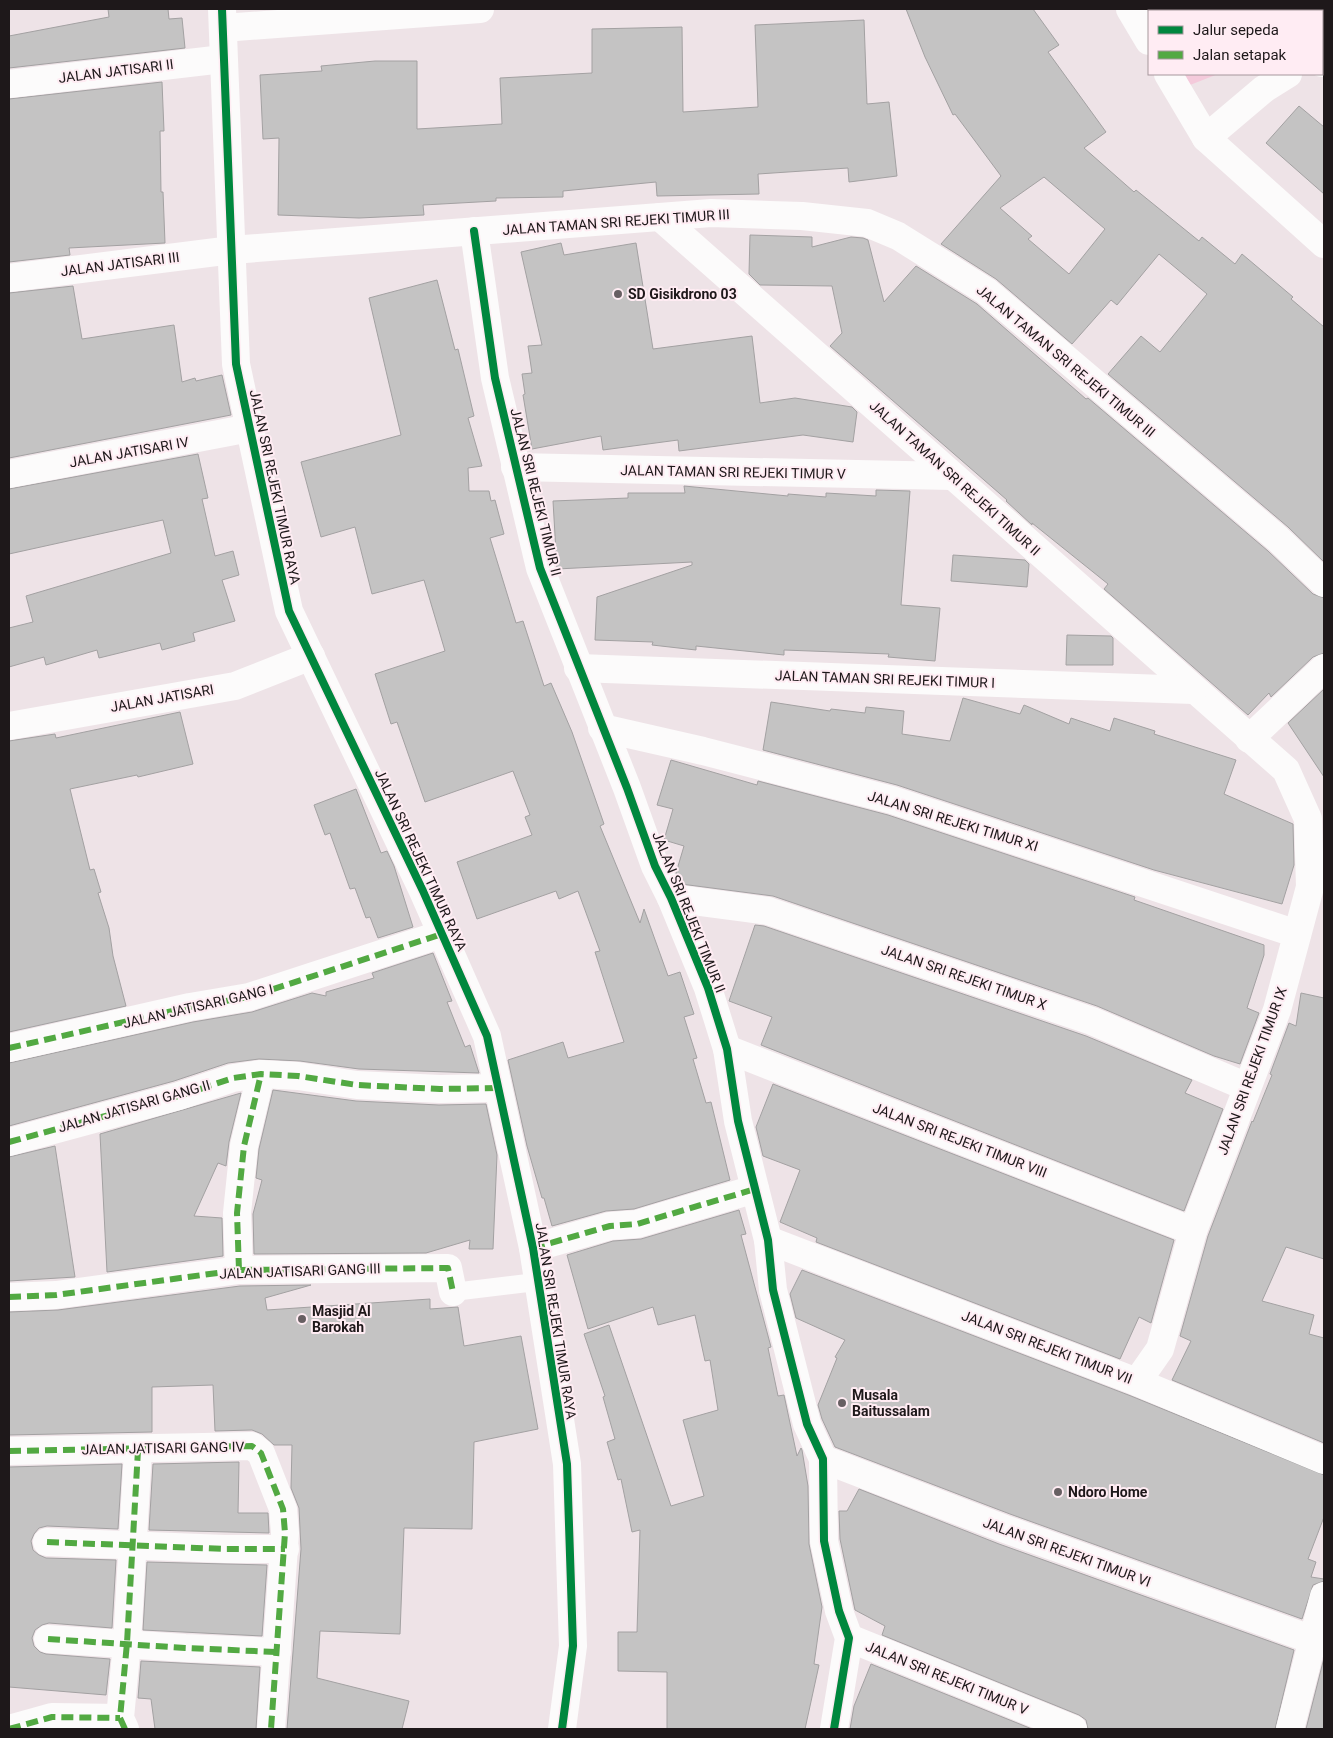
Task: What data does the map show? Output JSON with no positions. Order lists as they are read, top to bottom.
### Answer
{
  "streets": {
    "street": [
      "JALAN JATISARI II",
      "JALAN TAMAN SRI REJEKI TIMUR III",
      "JALAN JATISARI III",
      "JALAN JATISARI IV",
      "JALAN TAMAN SRI REJEKI TIMUR V",
      "JALAN TAMAN SRI REJEKI TIMUR II",
      "JALAN SRI REJEKI TIMUR RAYA",
      "JALAN SRI REJEKI TIMUR II",
      "JALAN TAMAN SRI REJEKI TIMUR I",
      "JALAN JATISARI",
      "JALAN SRI REJEKI TIMUR XI",
      "JALAN SRI REJEKI TIMUR X",
      "JALAN JATISARI GANG I",
      "JALAN SRI REJEKI TIMUR IX",
      "JALAN JATISARI GANG II",
      "JALAN SRI REJEKI TIMUR VIII",
      "JALAN JATISARI GANG III",
      "JALAN SRI REJEKI TIMUR VII",
      "JALAN JATISARI GANG IV",
      "JALAN SRI REJEKI TIMUR VI",
      "JALAN SRI REJEKI TIMUR V"
    ]
  },
  "crossings": [
    ["JALAN JATISARI II", "JALAN SRI REJEKI TIMUR RAYA"],
    ["JALAN TAMAN SRI REJEKI TIMUR III", "JALAN JATISARI III"],
    ["JALAN TAMAN SRI REJEKI TIMUR III", "JALAN TAMAN SRI REJEKI TIMUR II"],
    ["JALAN TAMAN SRI REJEKI TIMUR III", "JALAN SRI REJEKI TIMUR RAYA"],
    ["JALAN TAMAN SRI REJEKI TIMUR III", "JALAN SRI REJEKI TIMUR II"],
    ["JALAN JATISARI III", "JALAN SRI REJEKI TIMUR RAYA"],
    ["JALAN JATISARI IV", "JALAN SRI REJEKI TIMUR RAYA"],
    ["JALAN TAMAN SRI REJEKI TIMUR V", "JALAN TAMAN SRI REJEKI TIMUR II"],
    ["JALAN TAMAN SRI REJEKI TIMUR V", "JALAN SRI REJEKI TIMUR II"],
    ["JALAN TAMAN SRI REJEKI TIMUR II", "JALAN TAMAN SRI REJEKI TIMUR I"],
    ["JALAN TAMAN SRI REJEKI TIMUR II", "JALAN SRI REJEKI TIMUR IX"],
    ["JALAN SRI REJEKI TIMUR RAYA", "JALAN JATISARI"],
    ["JALAN SRI REJEKI TIMUR RAYA", "JALAN JATISARI GANG I"],
    ["JALAN SRI REJEKI TIMUR RAYA", "JALAN JATISARI GANG II"],
    ["JALAN SRI REJEKI TIMUR II", "JALAN TAMAN SRI REJEKI TIMUR I"],
    ["JALAN SRI REJEKI TIMUR II", "JALAN SRI REJEKI TIMUR XI"],
    ["JALAN SRI REJEKI TIMUR II", "JALAN SRI REJEKI TIMUR X"],
    ["JALAN SRI REJEKI TIMUR II", "JALAN SRI REJEKI TIMUR VIII"],
    ["JALAN SRI REJEKI TIMUR II", "JALAN SRI REJEKI TIMUR VII"],
    ["JALAN SRI REJEKI TIMUR II", "JALAN SRI REJEKI TIMUR VI"],
    ["JALAN SRI REJEKI TIMUR II", "JALAN SRI REJEKI TIMUR V"],
    ["JALAN SRI REJEKI TIMUR XI", "JALAN SRI REJEKI TIMUR IX"],
    ["JALAN SRI REJEKI TIMUR X", "JALAN SRI REJEKI TIMUR IX"],
    ["JALAN SRI REJEKI TIMUR IX", "JALAN SRI REJEKI TIMUR VIII"],
    ["JALAN SRI REJEKI TIMUR IX", "JALAN SRI REJEKI TIMUR VII"]
  ],
  "places": [
    "SD Gisikdrono 03",
    "Masjid Al Barokah",
    "Musala Baitussalam",
    "Ndoro Home"
  ],
  "legend": ["Jalur sepeda", "Jalan setapak"]
}
